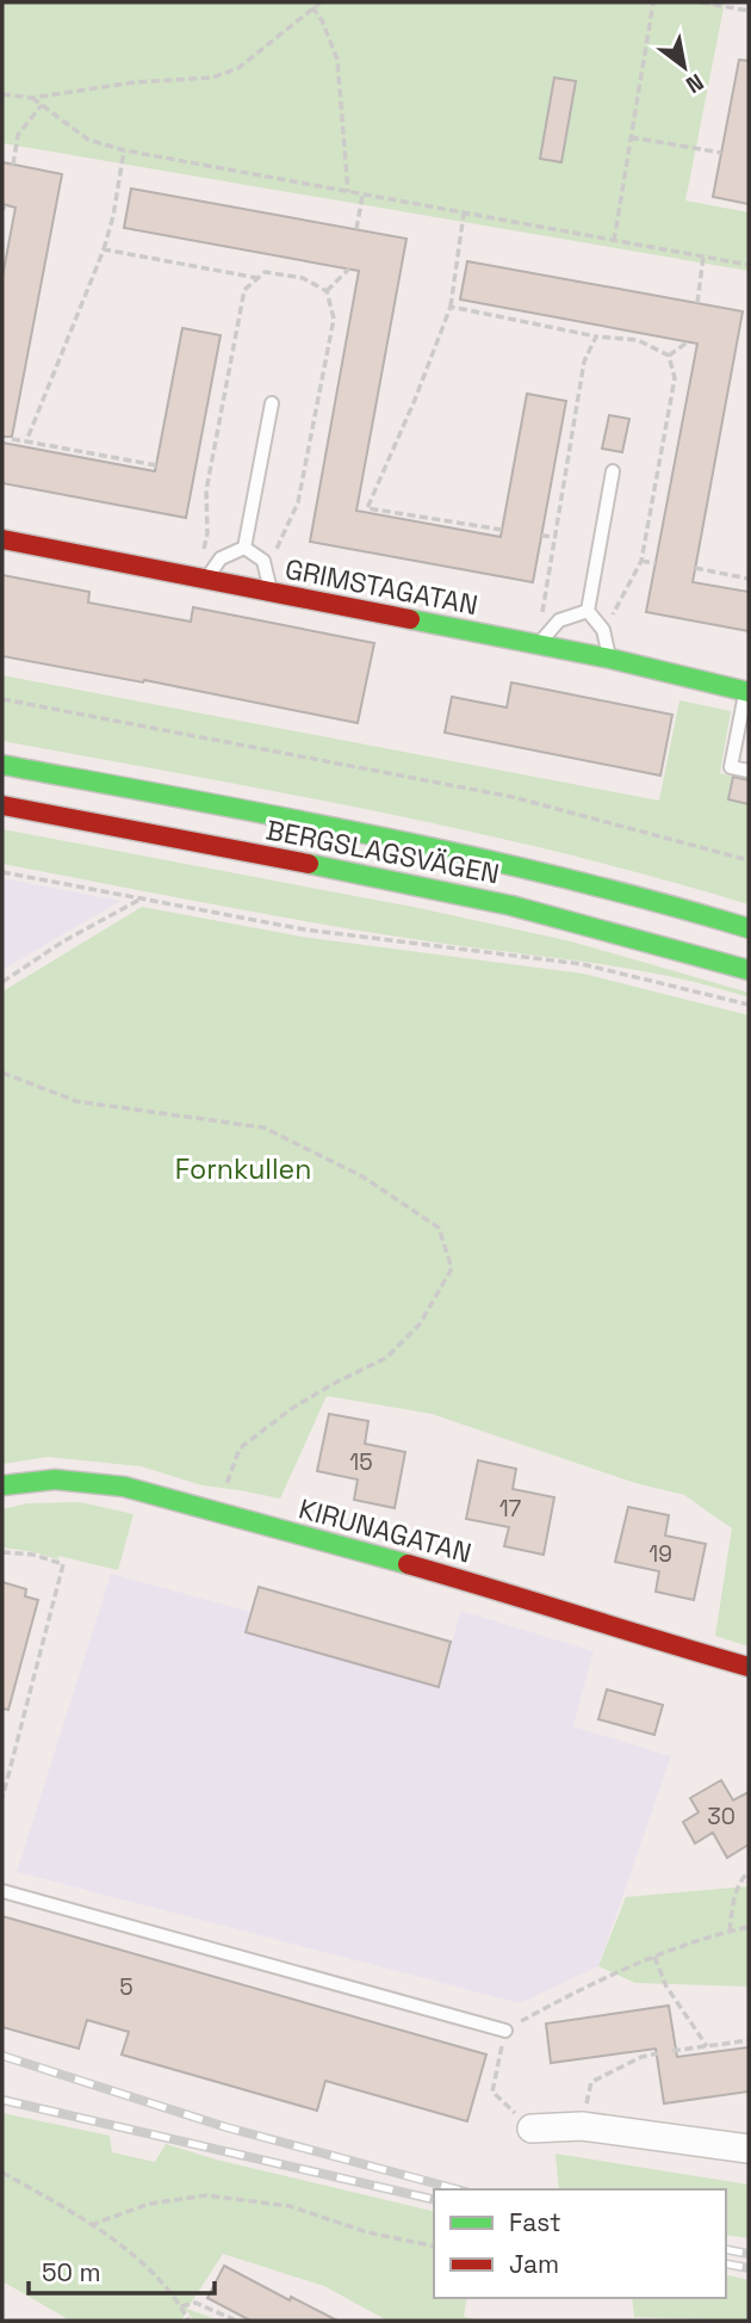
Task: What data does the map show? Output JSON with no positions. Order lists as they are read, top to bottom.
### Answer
{
  "streets": {
    "street": ["GRIMSTAGATAN", "BERGSLAGSVÄGEN", "KIRUNAGATAN"]
  },
  "parks": ["Fornkullen"],
  "house_numbers": [
    "15",
    "17",
    "19",
    "30",
    "5"
  ],
  "legend": ["Fast", "Jam"],
  "scale_bar": "50 m",
  "north": "bottom right"
}
